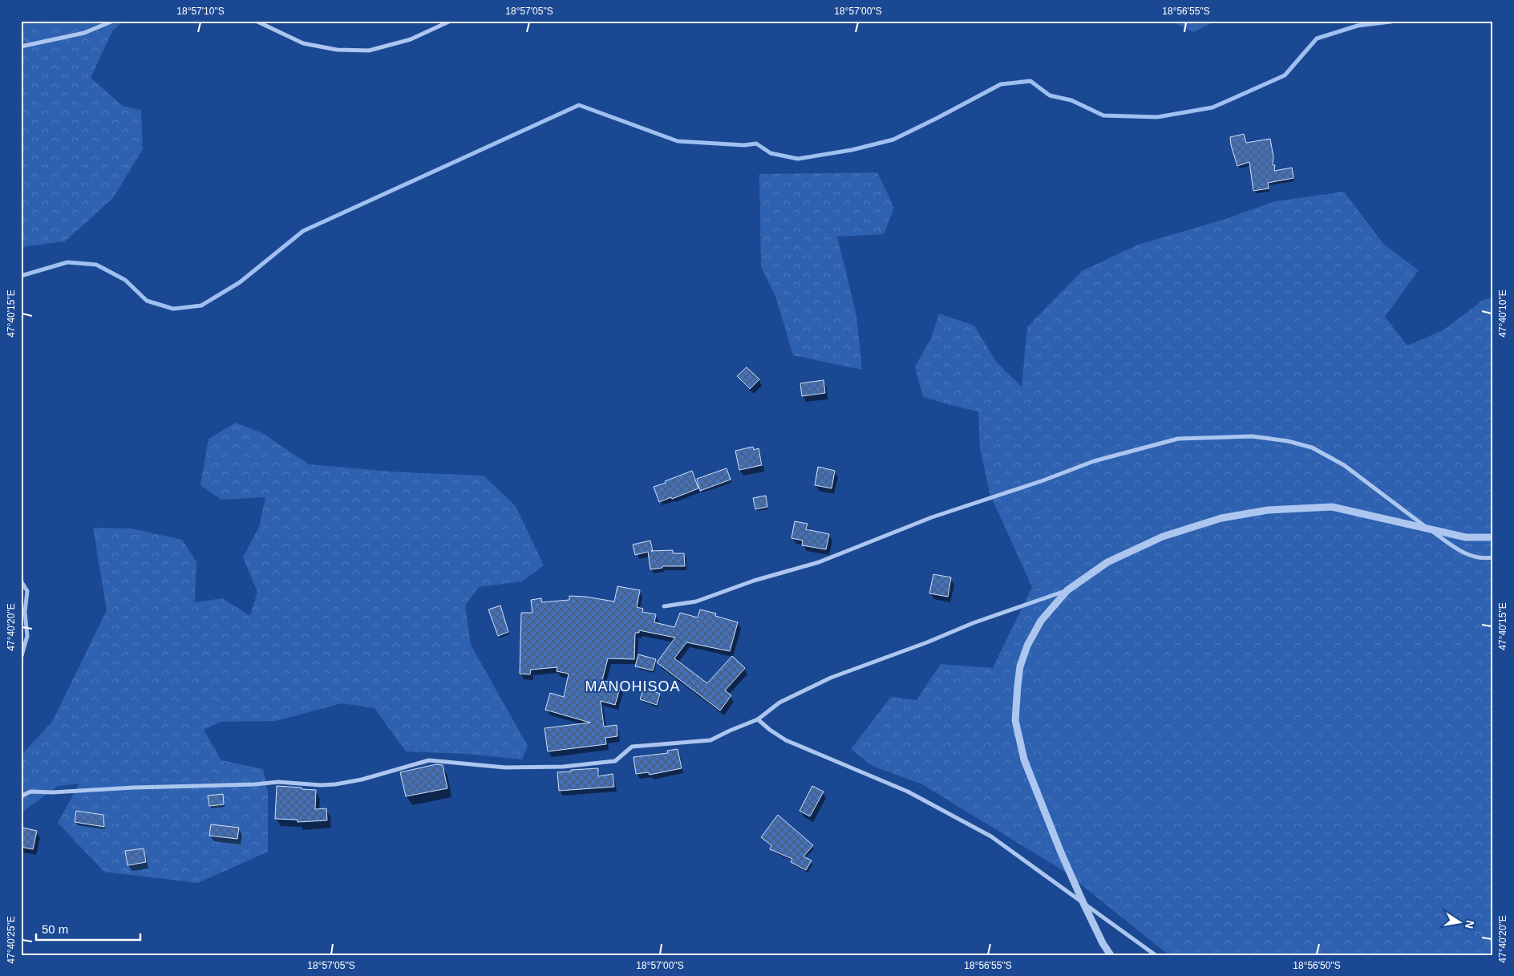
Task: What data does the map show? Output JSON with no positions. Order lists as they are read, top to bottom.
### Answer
{
  "districts": ["MANOHISOA"],
  "scale_bar": "50 m",
  "north": "right",
  "coordinates": [
    "18°57'10\"S",
    "18°57'05\"S",
    "18°57'00\"S",
    "18°56'55\"S",
    "47°40'10\"E",
    "47°40'15\"E",
    "47°40'20\"E",
    "47°40'25\"E",
    "18°56'50\"S"
  ]
}
